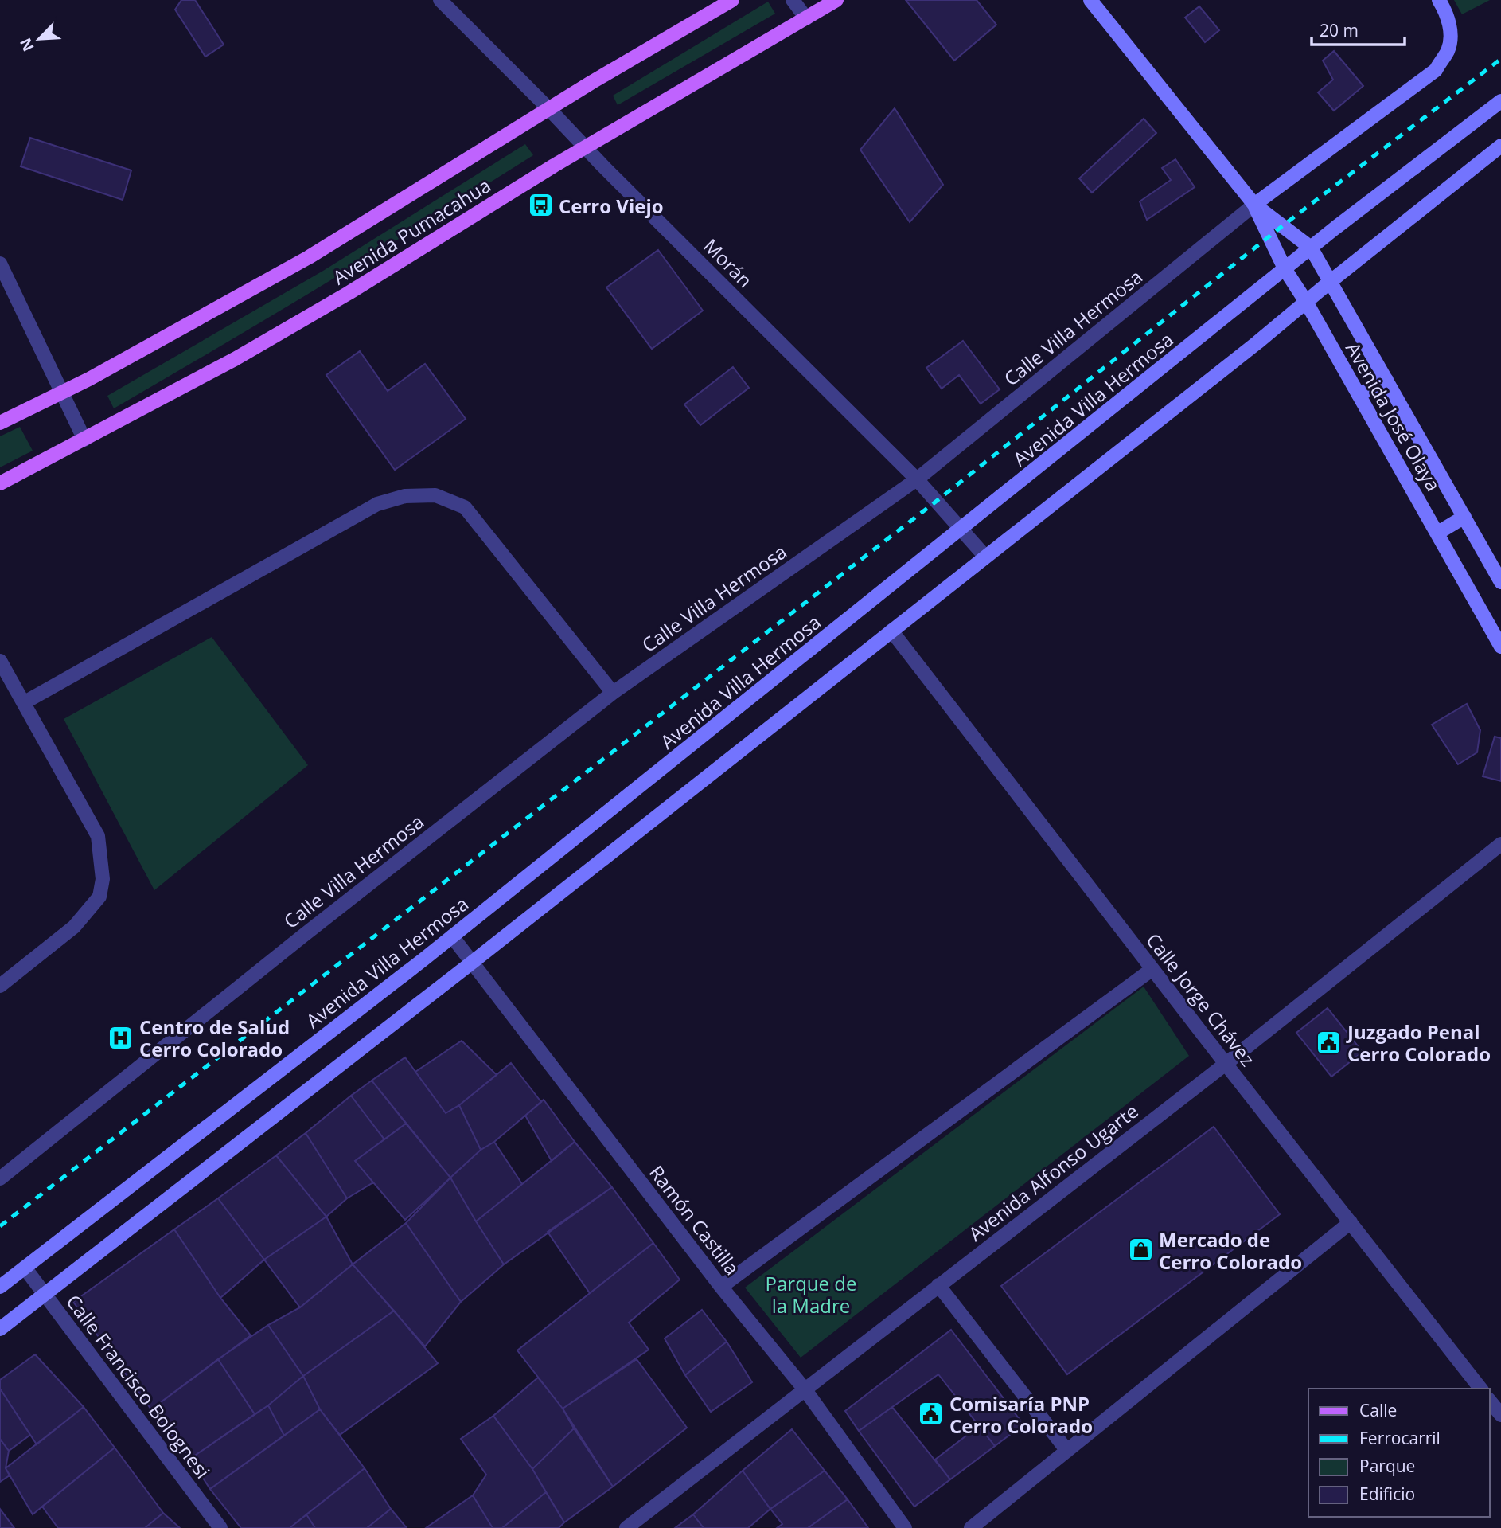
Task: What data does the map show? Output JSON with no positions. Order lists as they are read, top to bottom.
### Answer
{
  "streets": {
    "main road": [
      "Avenida Pumacahua",
      "Calle Villa Hermosa",
      "Avenida Villa Hermosa",
      "Avenida José Olaya"
    ],
    "street": [
      "Morán",
      "Calle Jorge Chávez",
      "Avenida Alfonso Ugarte",
      "Ramón Castilla",
      "Calle Francisco Bolognesi"
    ]
  },
  "crossings": [
    ["Avenida Pumacahua", "Morán"],
    ["Morán", "Calle Villa Hermosa"],
    ["Morán", "Avenida Villa Hermosa"],
    ["Calle Villa Hermosa", "Avenida José Olaya"],
    ["Avenida Villa Hermosa", "Avenida José Olaya"],
    ["Avenida Villa Hermosa", "Ramón Castilla"],
    ["Avenida Villa Hermosa", "Calle Francisco Bolognesi"],
    ["Calle Jorge Chávez", "Avenida Alfonso Ugarte"],
    ["Avenida Alfonso Ugarte", "Ramón Castilla"]
  ],
  "parks": ["Parque de la Madre"],
  "places": {
    "bus stop": ["Cerro Viejo"],
    "hospital": ["Centro de Salud Cerro Colorado"],
    "public building": ["Juzgado Penal Cerro Colorado", "Comisaría PNP Cerro Colorado"],
    "shop": ["Mercado de Cerro Colorado"]
  },
  "legend": [
    "Calle",
    "Ferrocarril",
    "Parque",
    "Edificio"
  ],
  "scale_bar": "20 m",
  "north": "bottom left"
}
